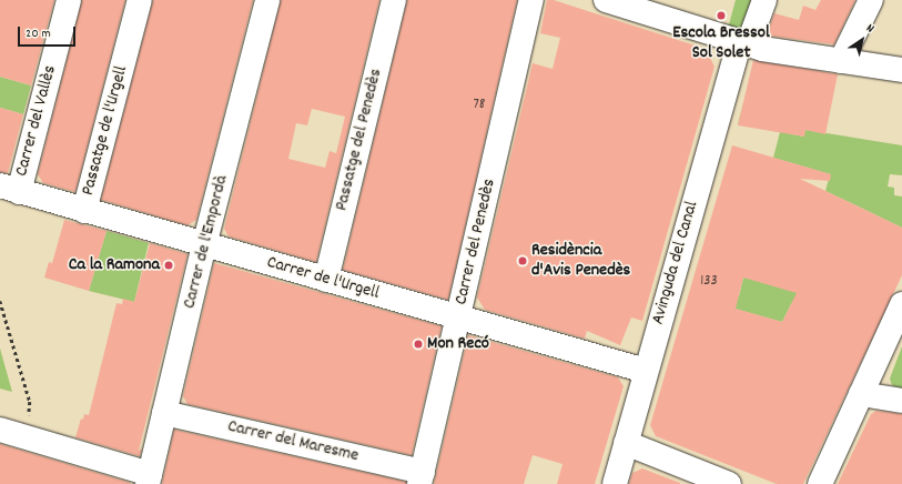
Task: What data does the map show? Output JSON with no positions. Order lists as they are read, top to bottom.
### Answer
{
  "streets": {
    "street": [
      "Carrer del Vallès",
      "Passatge de l'Urgell",
      "Passatge del Penedès",
      "Carrer de l'Empordà",
      "Carrer del Penedès",
      "Avinguda del Canal",
      "Carrer de l'Urgell",
      "Carrer del Maresme"
    ]
  },
  "crossings": [
    ["Carrer del Vallès", "Carrer de l'Urgell"],
    ["Passatge de l'Urgell", "Carrer de l'Urgell"],
    ["Passatge del Penedès", "Carrer de l'Urgell"],
    ["Carrer de l'Empordà", "Carrer de l'Urgell"],
    ["Carrer de l'Empordà", "Carrer del Maresme"],
    ["Carrer del Penedès", "Carrer de l'Urgell"],
    ["Carrer del Penedès", "Carrer del Maresme"],
    ["Avinguda del Canal", "Carrer de l'Urgell"]
  ],
  "places": [
    "Escola Bressol Sol Solet",
    "Residència d'Avis Penedès",
    "Ca la Ramona",
    "Mon Recó"
  ],
  "house_numbers": ["78", "133"],
  "scale_bar": "20 m",
  "north": "top right"
}
